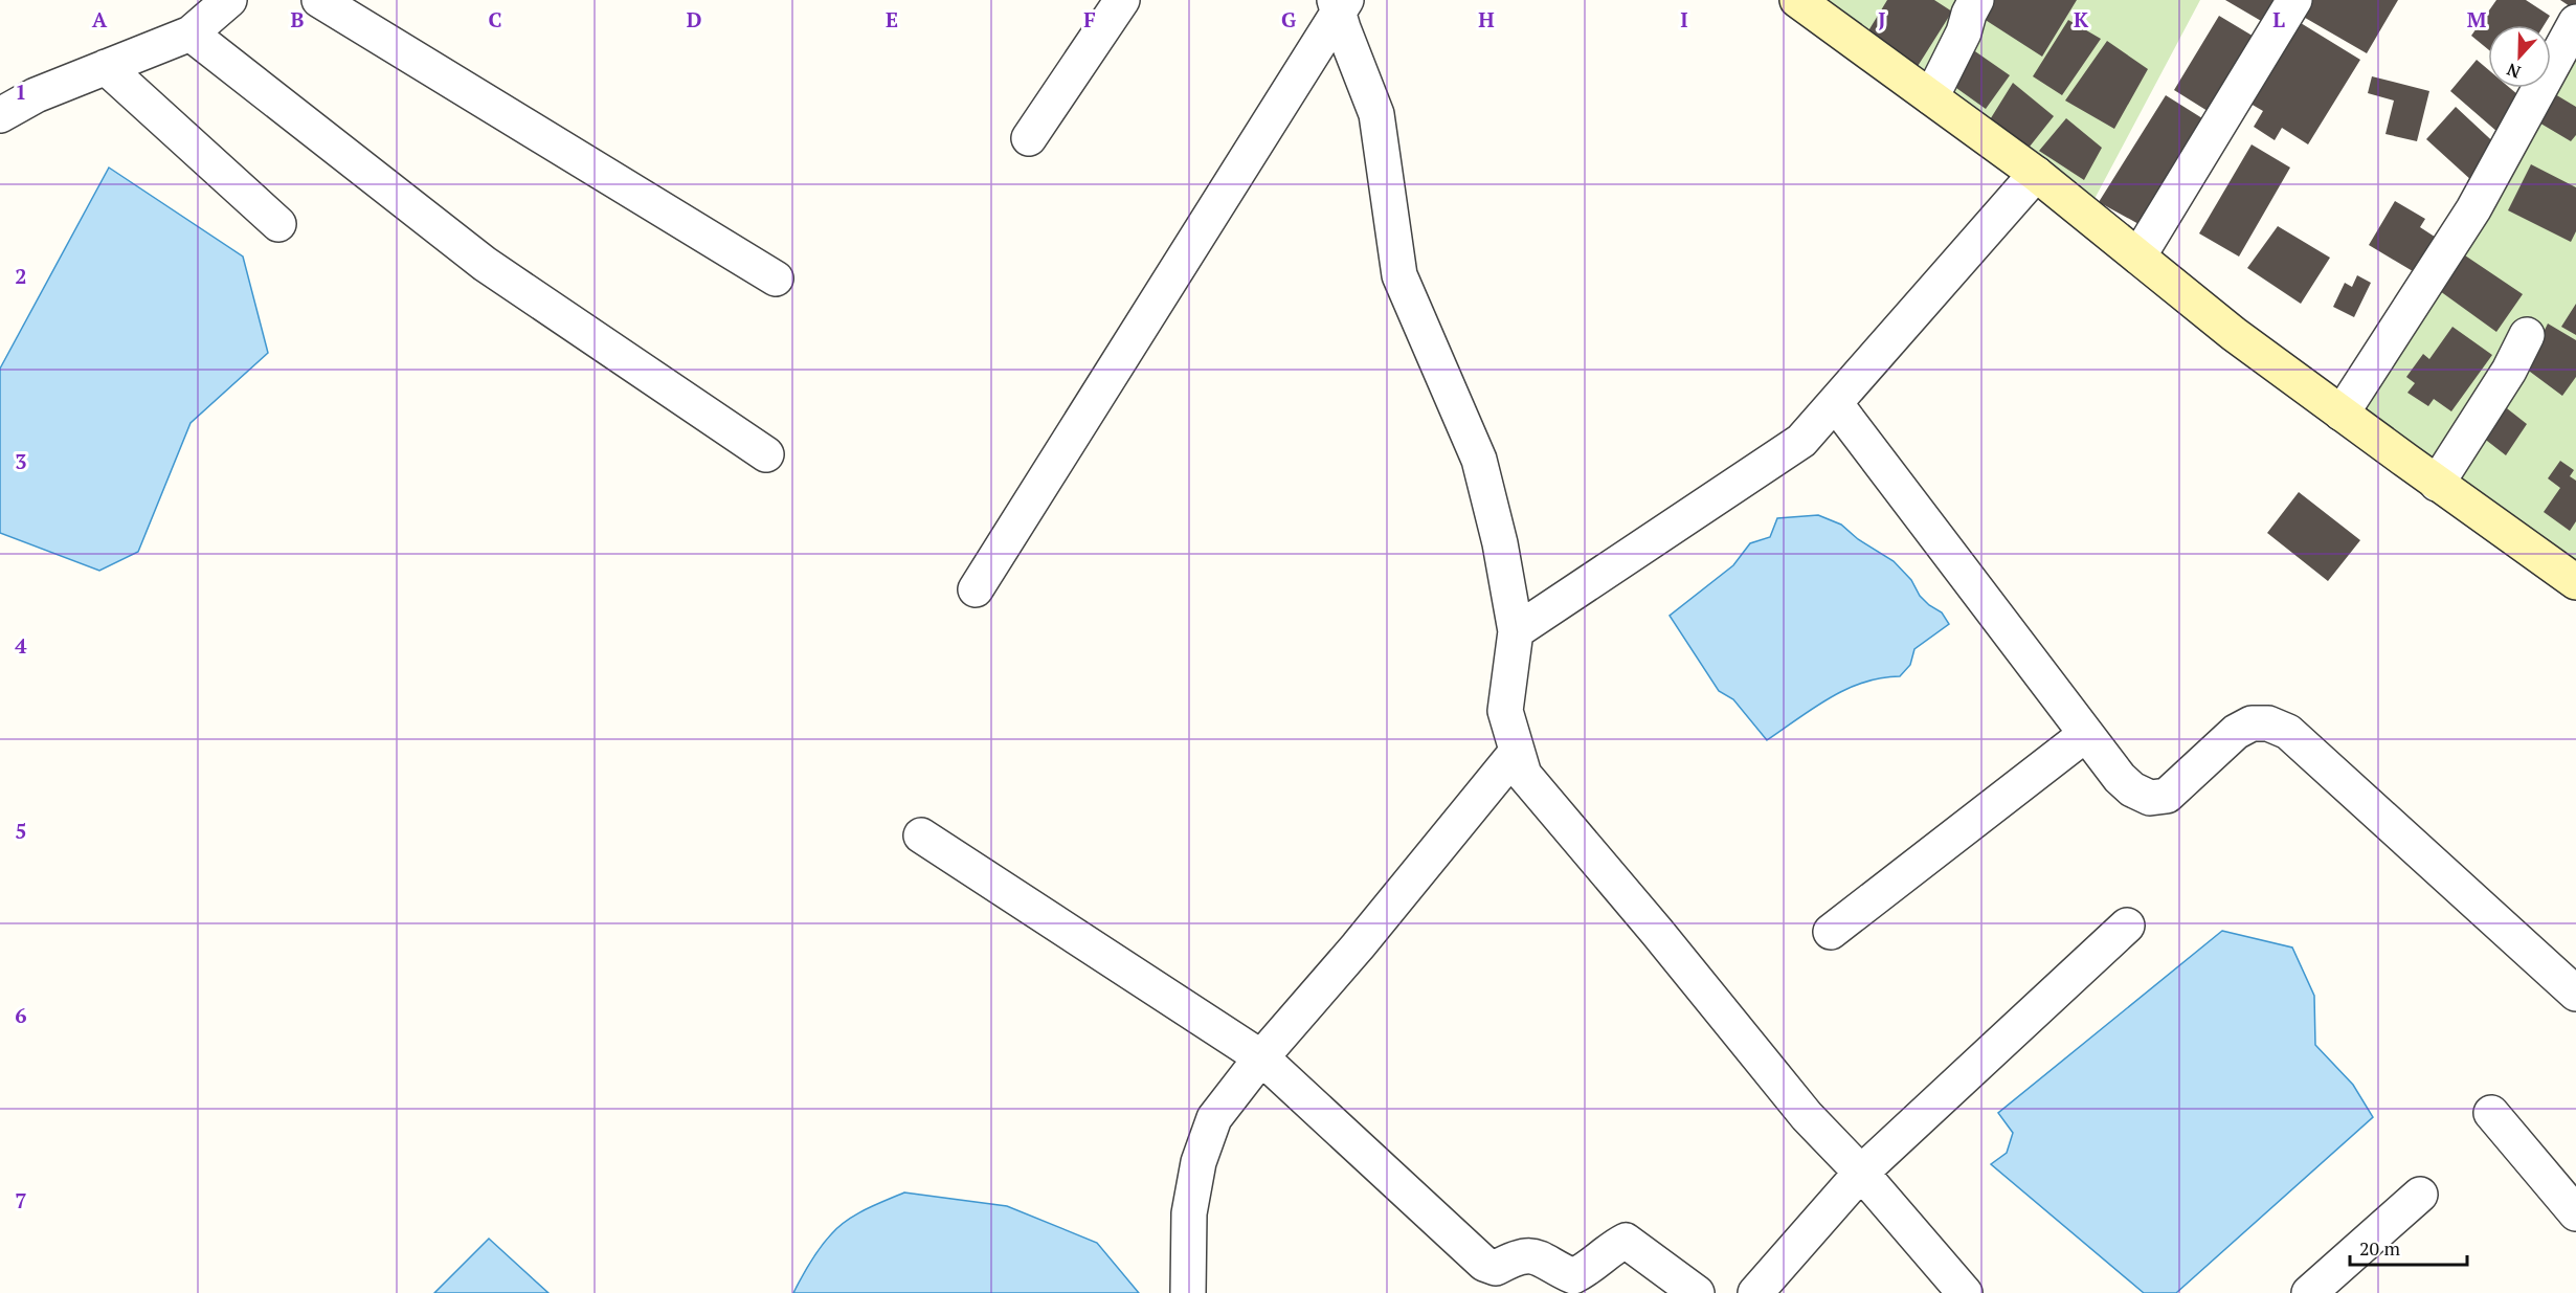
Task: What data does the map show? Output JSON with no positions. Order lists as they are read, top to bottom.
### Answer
{
  "scale_bar": "20 m",
  "north": "bottom",
  "grid": {
    "columns": [
      "A",
      "B",
      "C",
      "D",
      "E",
      "F",
      "G",
      "H",
      "I",
      "J",
      "K",
      "L",
      "M"
    ],
    "rows": [
      "1",
      "2",
      "3",
      "4",
      "5",
      "6",
      "7"
    ]
  }
}
